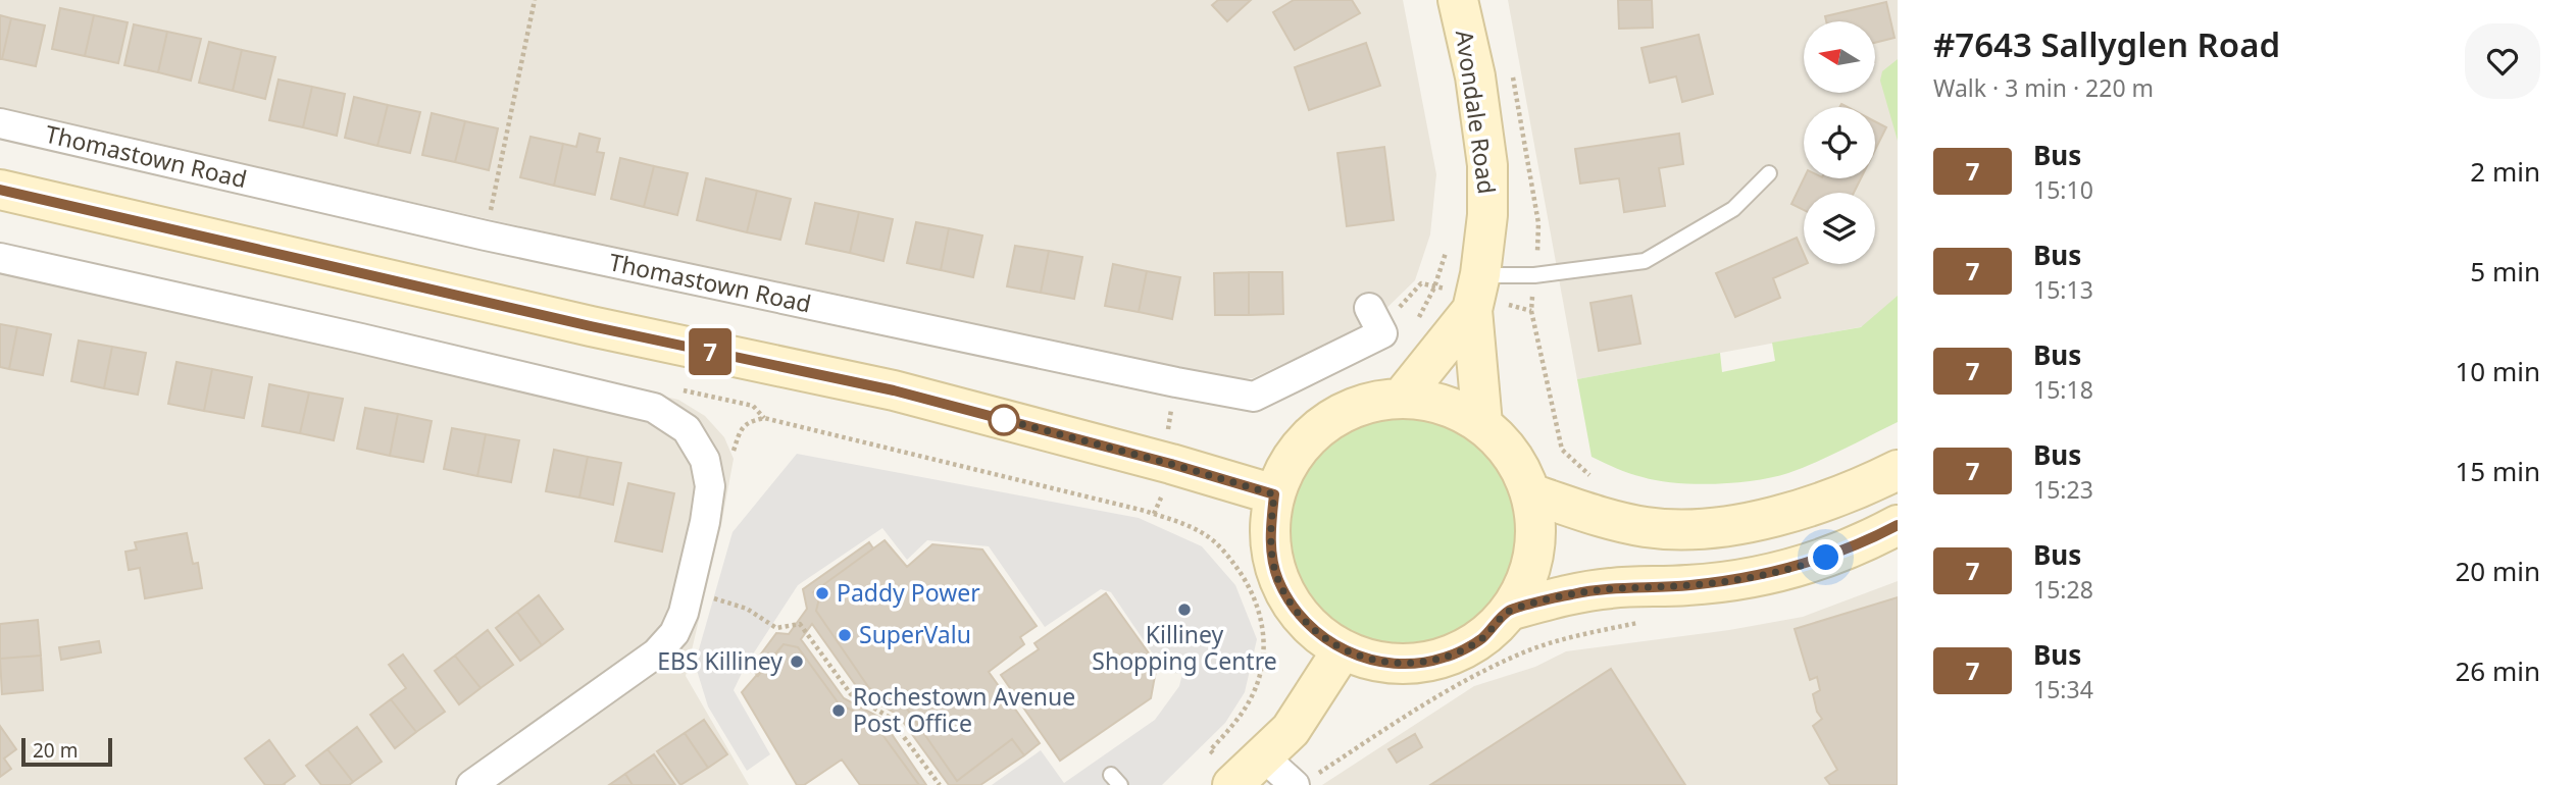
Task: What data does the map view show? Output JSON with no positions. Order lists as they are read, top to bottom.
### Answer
{
  "streets": {
    "main road": ["Avondale Road"],
    "street": ["Thomastown Road"]
  },
  "places": [
    "Paddy Power",
    "Killiney Shopping Centre",
    "SuperValu",
    "EBS Killiney",
    "Rochestown Avenue Post Office"
  ],
  "lines": ["bus line 7"],
  "scale_bar": "20 m",
  "north": "left",
  "page": {
    "on_map": "7",
    "heading": ["#7643 Sallyglen Road", "Walk · 3 min · 220 m"],
    "list": [
      {
        "mark": "7",
        "name": "Bus",
        "note": "15:10",
        "value": "2 min"
      },
      {
        "mark": "7",
        "name": "Bus",
        "note": "15:13",
        "value": "5 min"
      },
      {
        "mark": "7",
        "name": "Bus",
        "note": "15:18",
        "value": "10 min"
      },
      {
        "mark": "7",
        "name": "Bus",
        "note": "15:23",
        "value": "15 min"
      },
      {
        "mark": "7",
        "name": "Bus",
        "note": "15:28",
        "value": "20 min"
      },
      {
        "mark": "7",
        "name": "Bus",
        "note": "15:34",
        "value": "26 min"
      }
    ],
    "scale": "20 m"
  }
}
